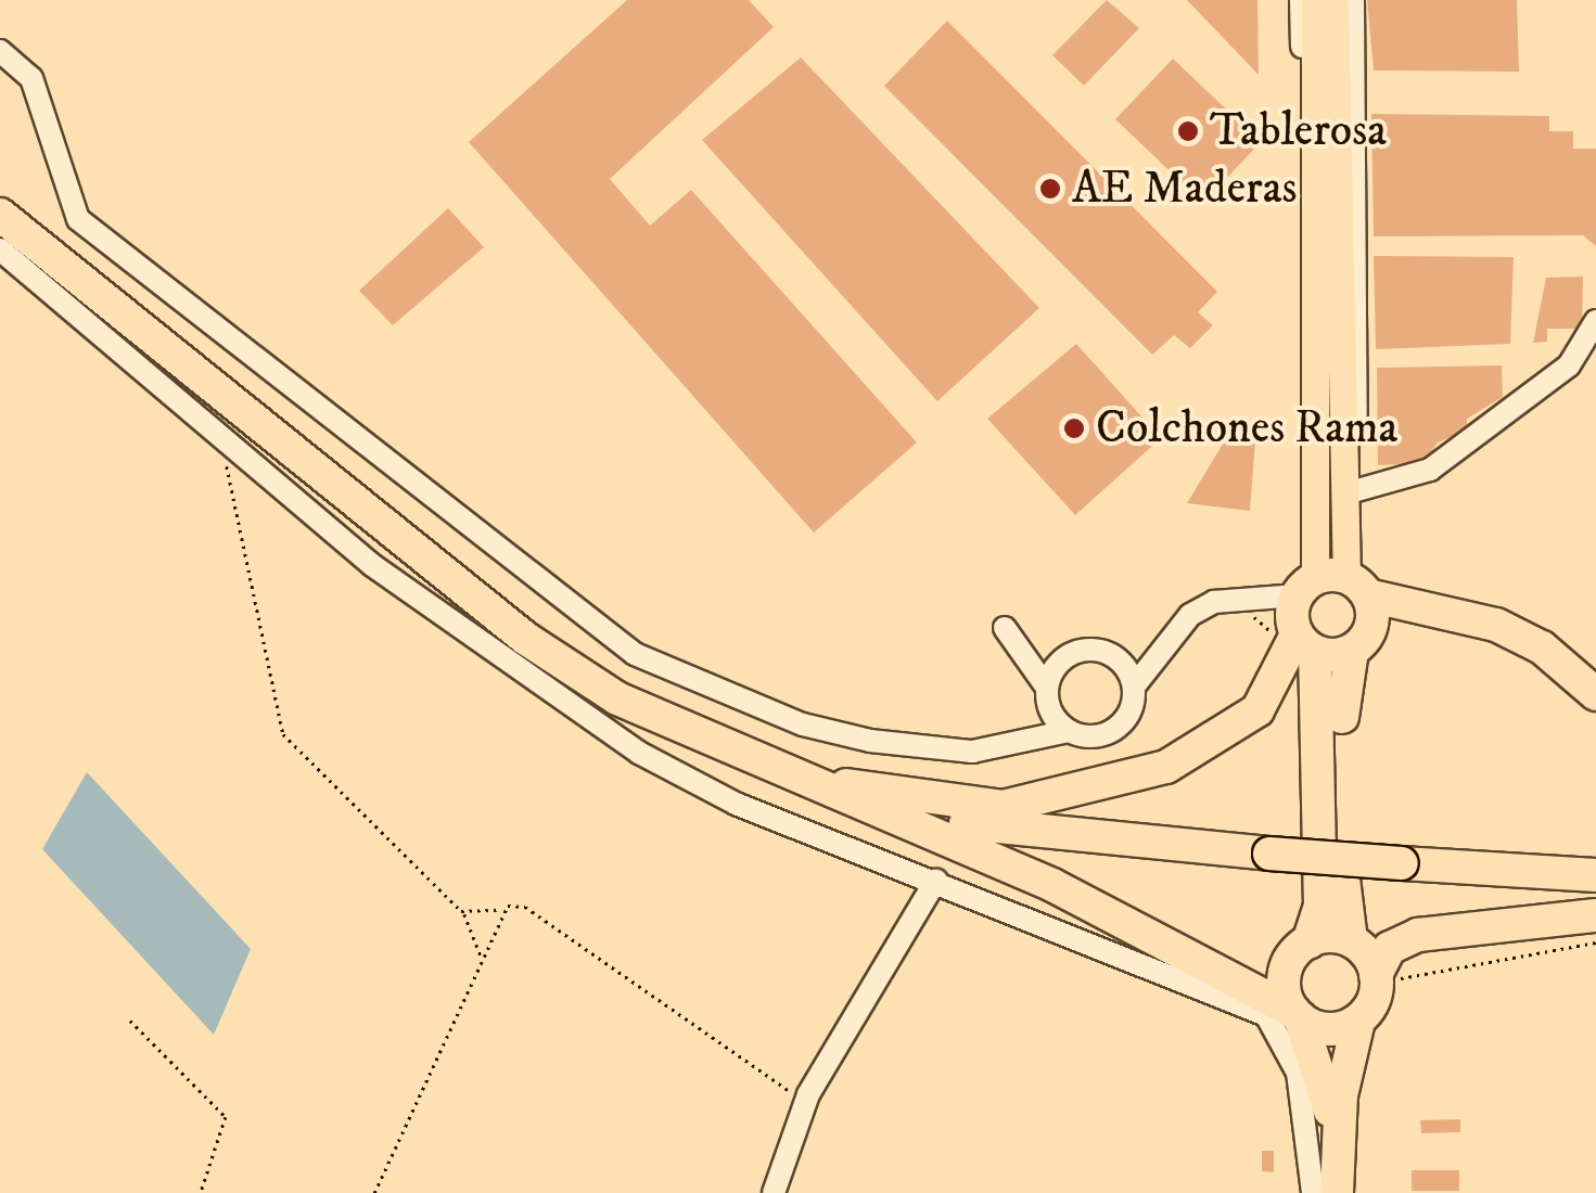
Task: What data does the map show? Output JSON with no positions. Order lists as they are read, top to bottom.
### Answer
{
  "places": ["Tablerosa", "AE Maderas", "Colchones Rama"]
}
